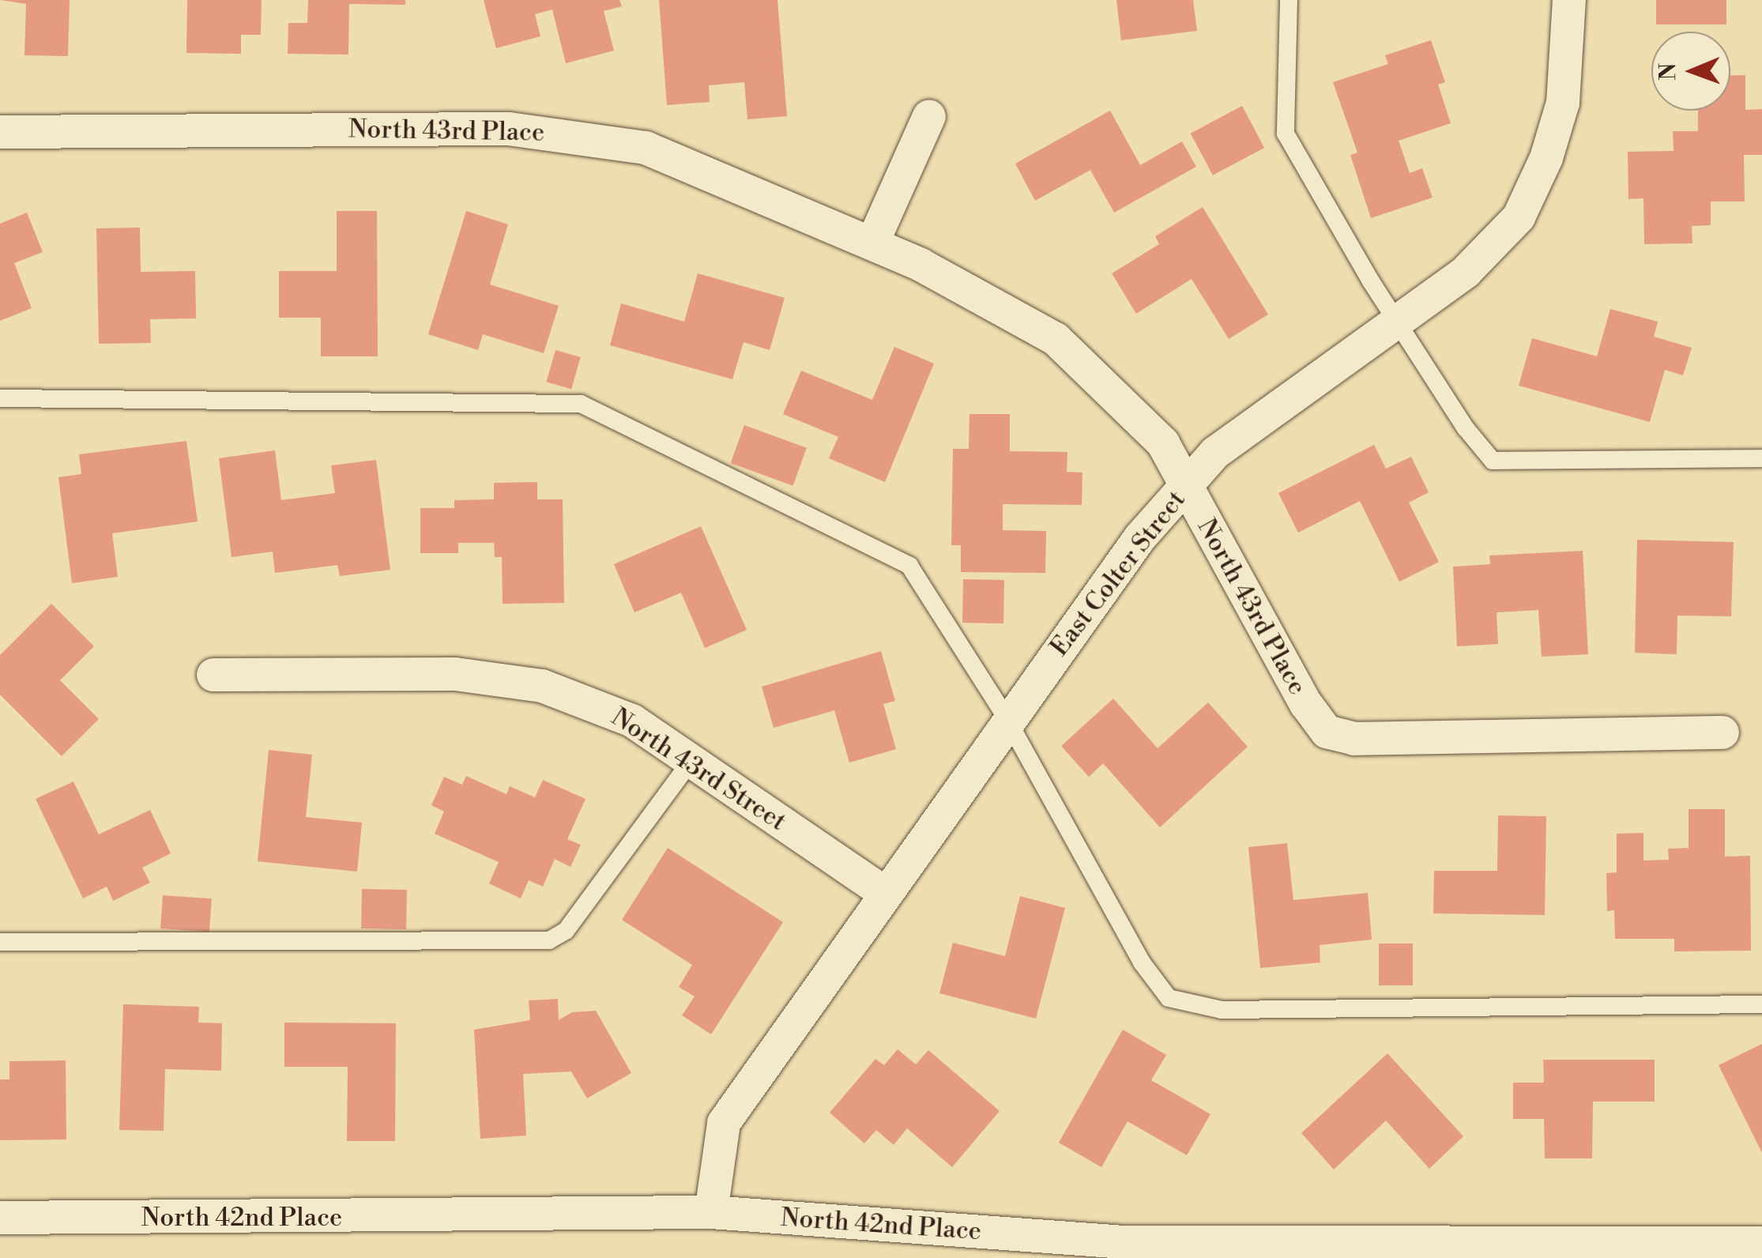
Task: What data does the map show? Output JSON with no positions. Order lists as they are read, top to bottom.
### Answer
{
  "streets": {
    "street": [
      "North 43rd Place",
      "East Colter Street",
      "North 43rd Street",
      "North 42nd Place"
    ]
  },
  "crossings": [
    ["North 43rd Place", "East Colter Street"],
    ["East Colter Street", "North 43rd Street"],
    ["East Colter Street", "North 42nd Place"]
  ],
  "north": "left"
}
